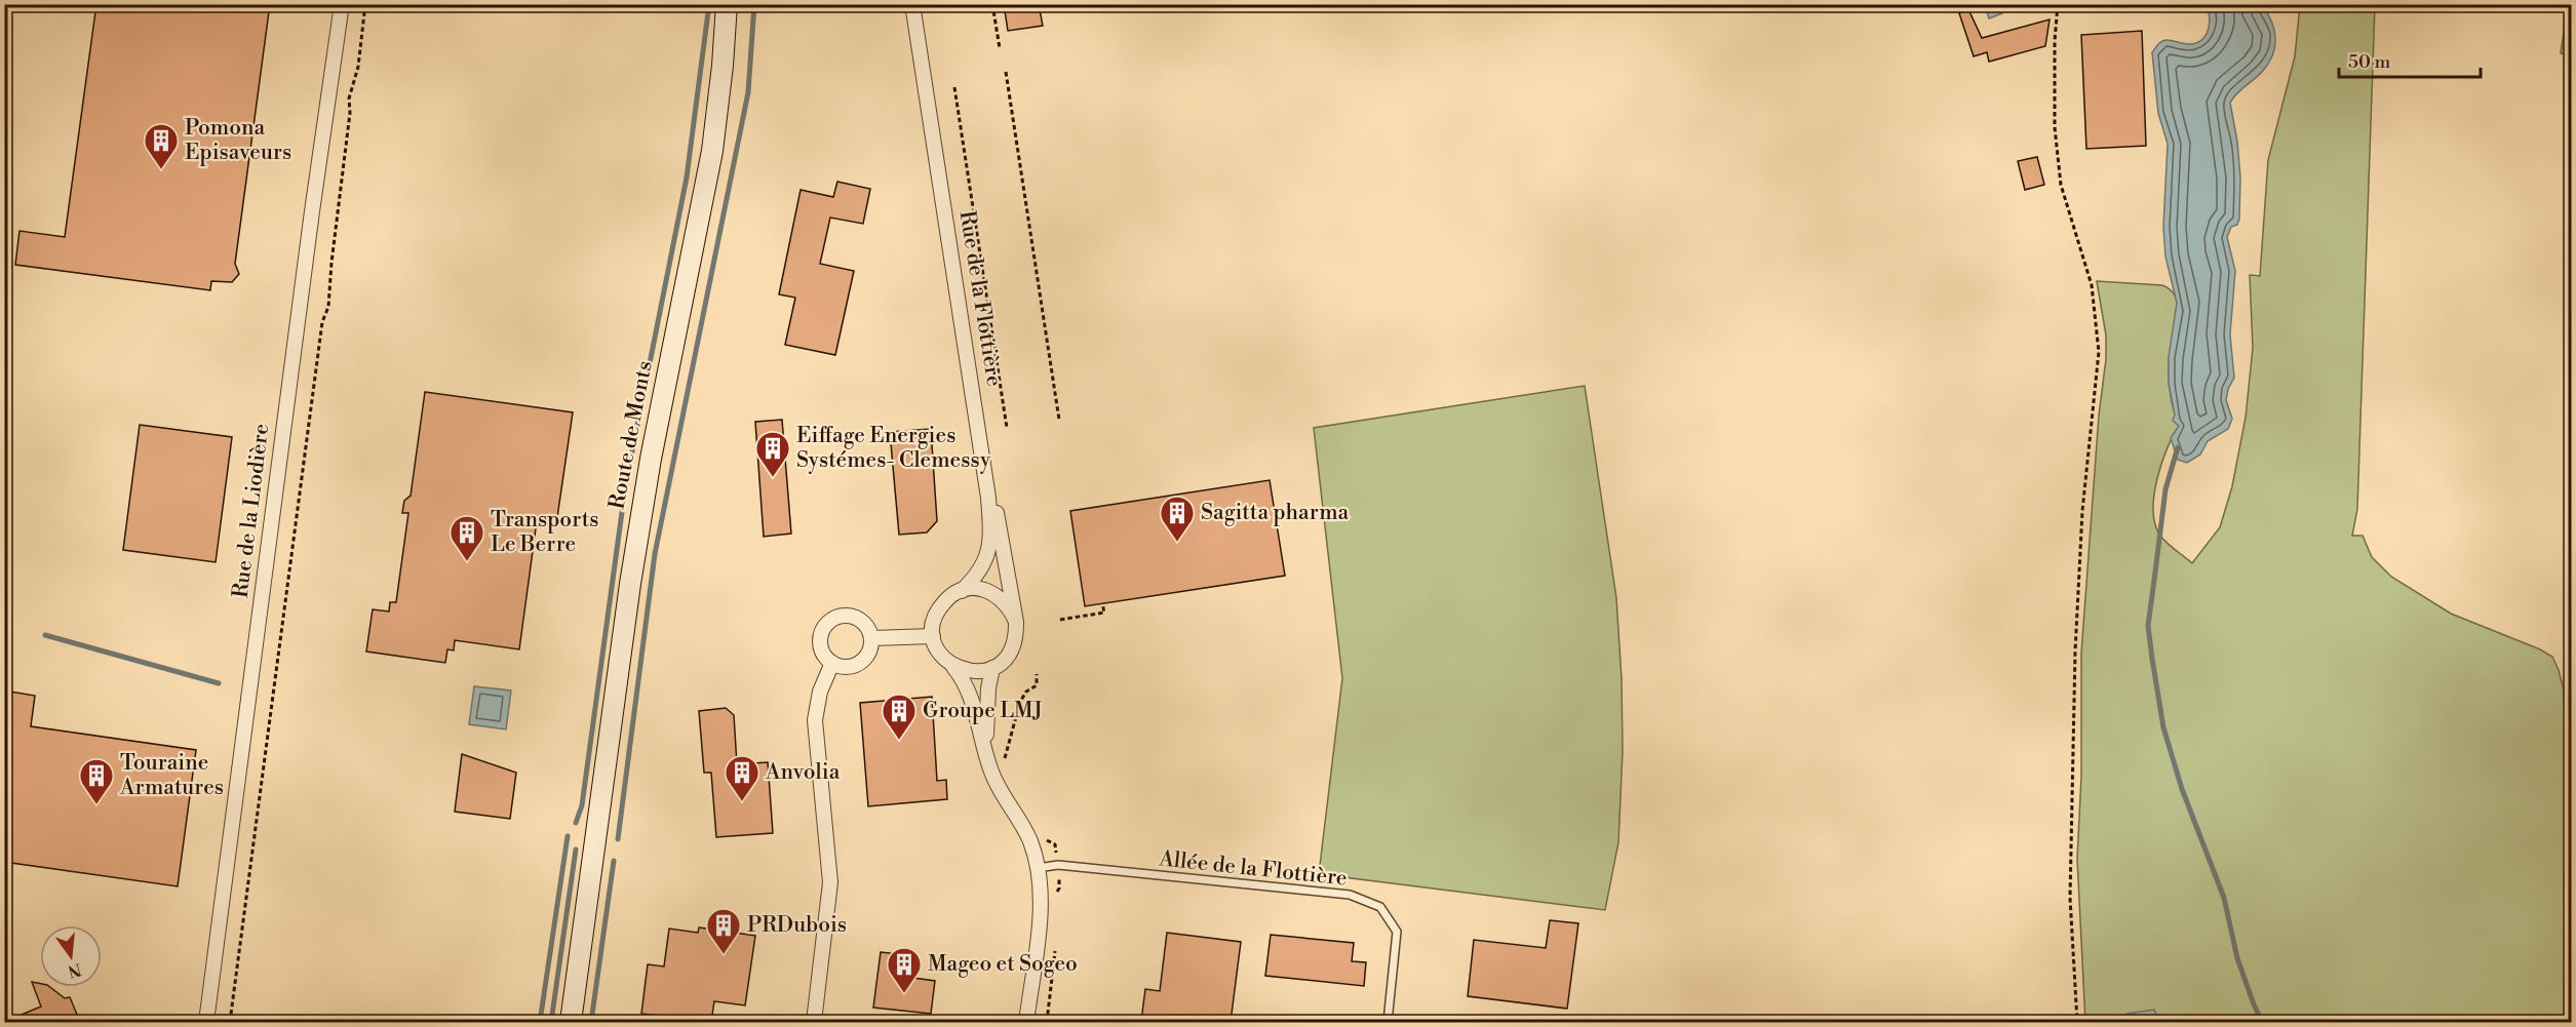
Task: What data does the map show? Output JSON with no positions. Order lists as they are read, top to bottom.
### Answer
{
  "streets": {
    "main road": ["Route de Monts"],
    "street": ["Rue de la Flottière", "Rue de la Liodière"],
    "lane": ["Allée de la Flottière"]
  },
  "places": {
    "building": [
      "Pomona Episaveurs",
      "Eiffage Energies Systémes- Clemessy",
      "Sagitta pharma",
      "Transports Le Berre",
      "Groupe LMJ",
      "Anvolia",
      "Touraine Armatures",
      "PRDubois",
      "Mageo et Sogeo"
    ]
  },
  "scale_bar": "50 m",
  "north": "bottom"
}
